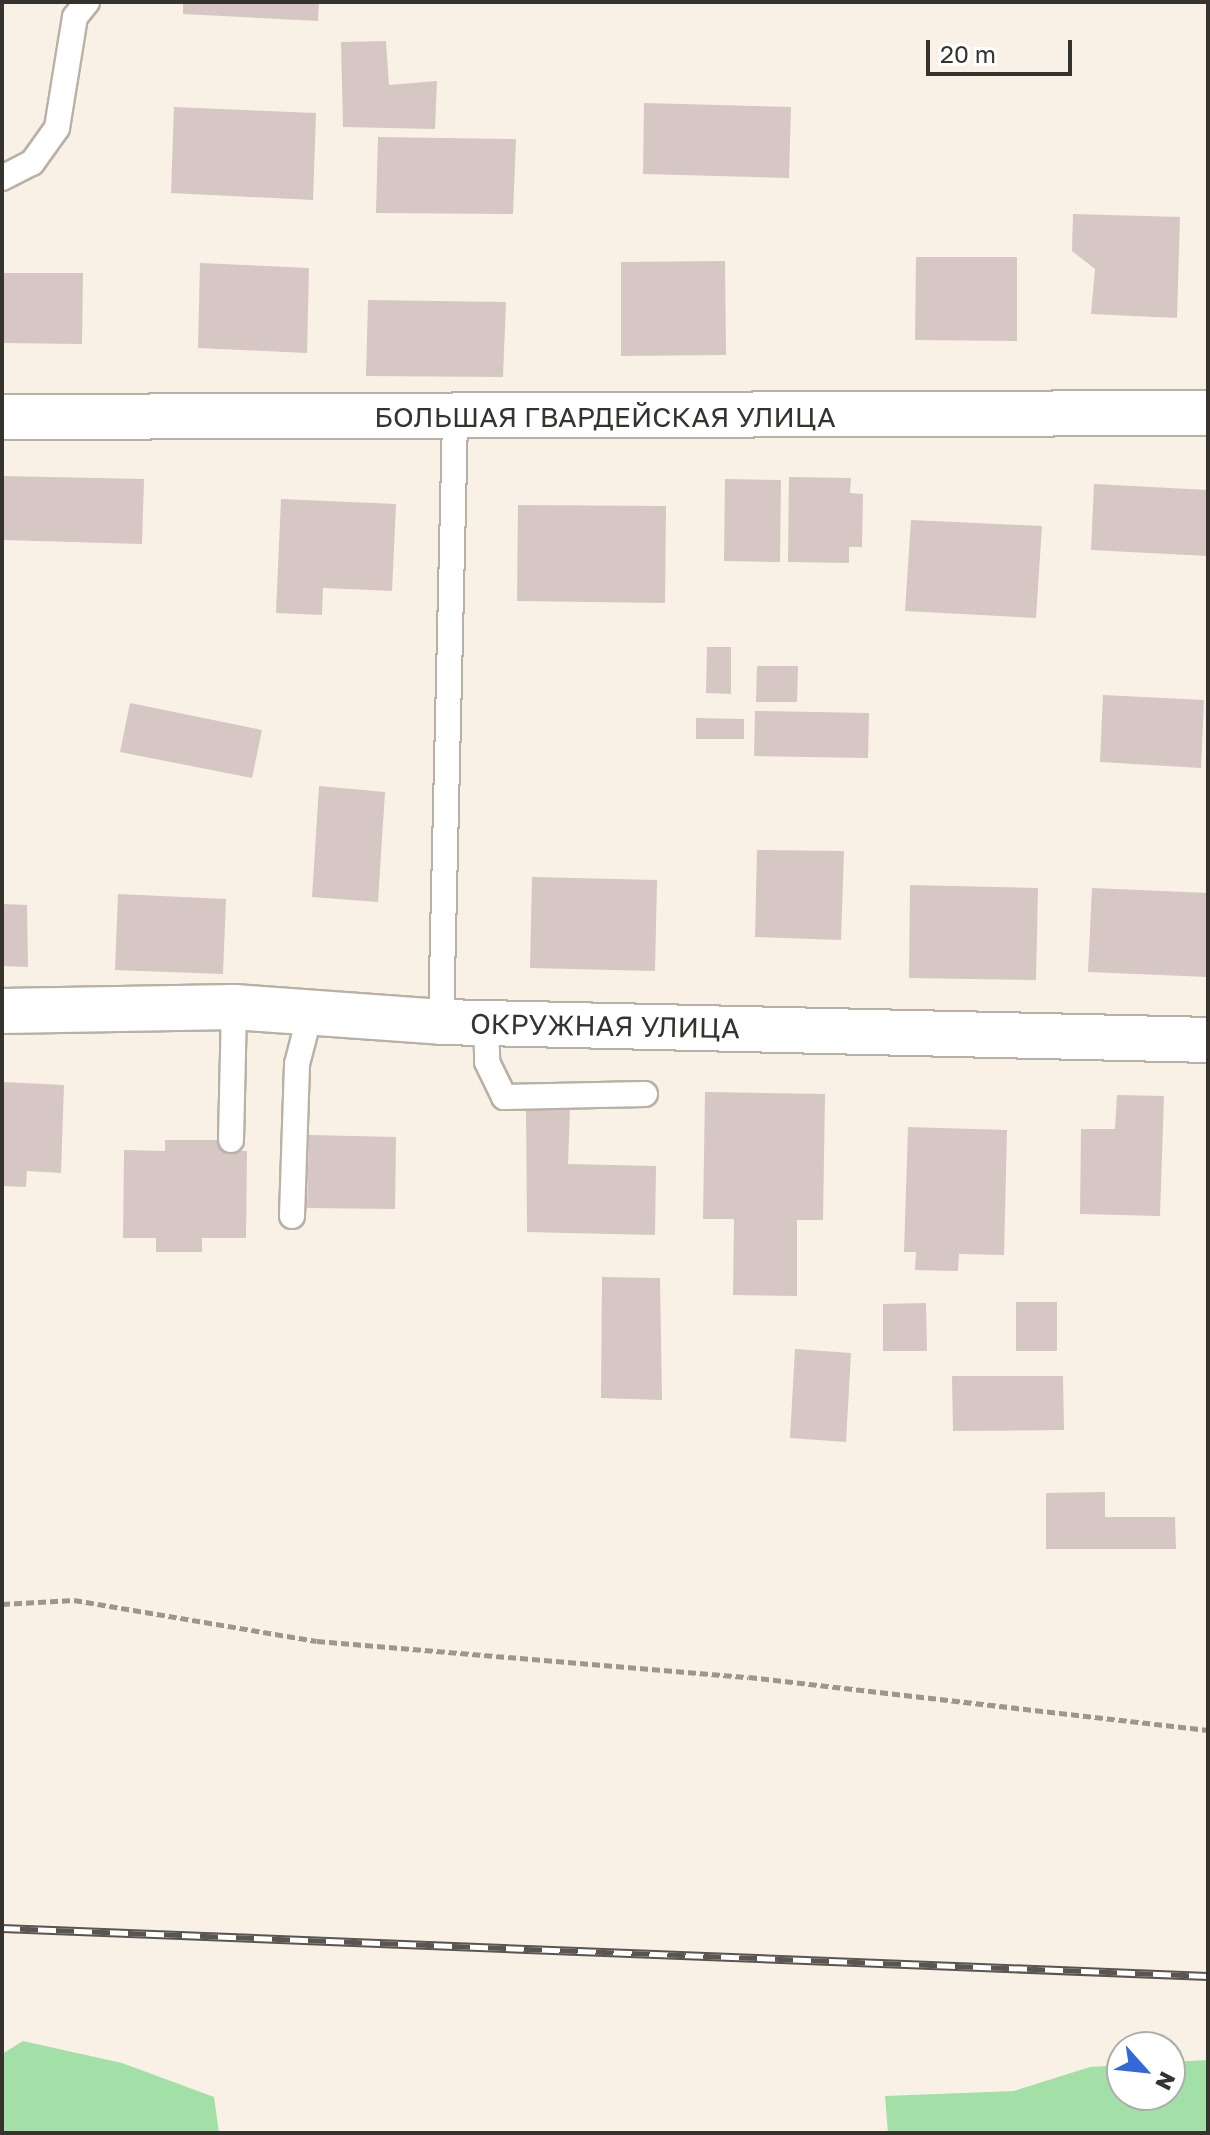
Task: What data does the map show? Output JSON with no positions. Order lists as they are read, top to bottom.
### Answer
{
  "streets": {
    "street": ["БОЛЬШАЯ ГВАРДЕЙСКАЯ УЛИЦА", "ОКРУЖНАЯ УЛИЦА"]
  },
  "scale_bar": "20 m",
  "north": "bottom right"
}
